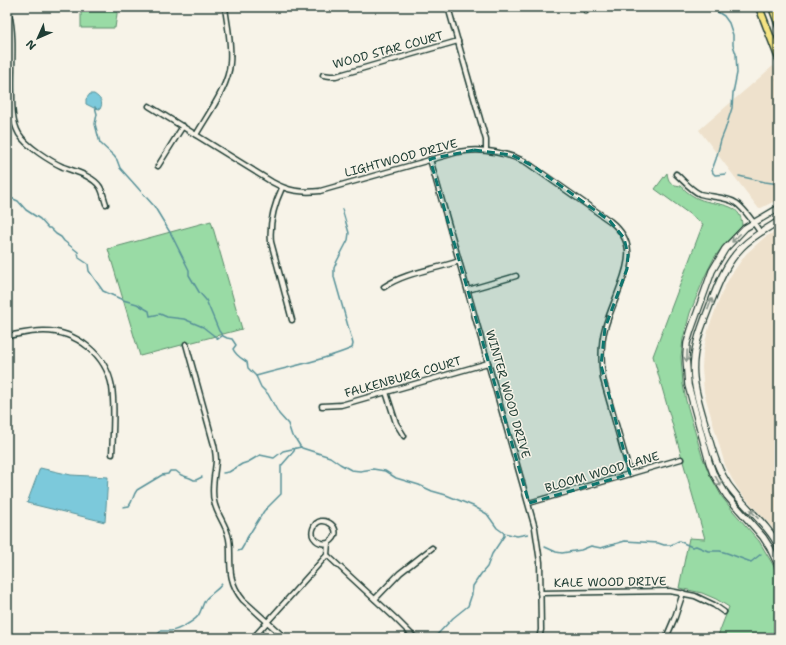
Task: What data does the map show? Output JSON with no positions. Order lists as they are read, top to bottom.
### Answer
{
  "streets": {
    "street": [
      "WOOD STAR COURT",
      "LIGHTWOOD DRIVE",
      "FALKENBURG COURT",
      "WINTER WOOD DRIVE",
      "BLOOM WOOD LANE",
      "KALE WOOD DRIVE"
    ]
  },
  "crossings": [
    ["LIGHTWOOD DRIVE", "WINTER WOOD DRIVE"],
    ["LIGHTWOOD DRIVE", "BLOOM WOOD LANE"],
    ["FALKENBURG COURT", "WINTER WOOD DRIVE"],
    ["WINTER WOOD DRIVE", "BLOOM WOOD LANE"],
    ["WINTER WOOD DRIVE", "KALE WOOD DRIVE"]
  ],
  "north": "bottom left"
}
